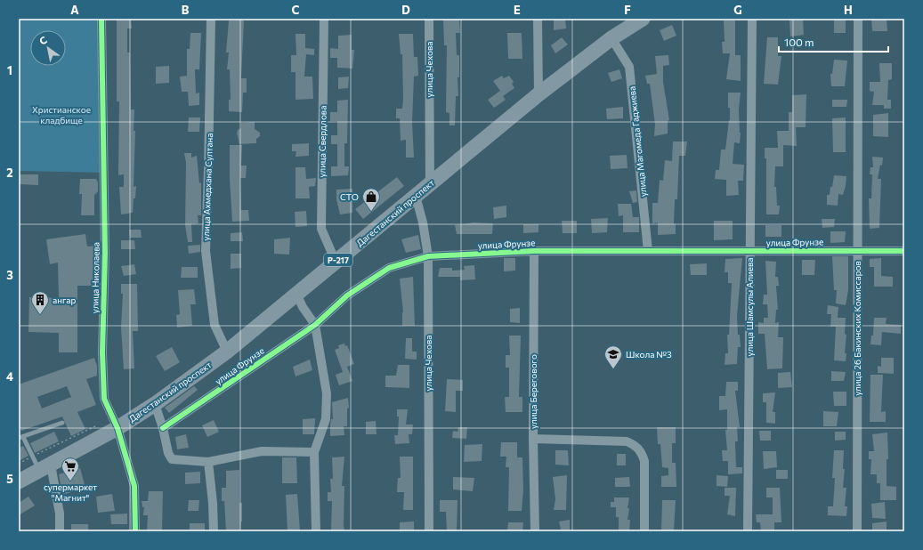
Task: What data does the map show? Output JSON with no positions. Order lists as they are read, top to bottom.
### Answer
{
  "streets": {
    "highway": ["Дагестанский проспект", "Р-217"],
    "street": [
      "улица Чехова",
      "улица Свердлова",
      "улица Магомеда Гаджиева",
      "улица Ахмедхана Султана",
      "улица Фрунзе",
      "улица Николаева",
      "улица Шамсулы Алиева",
      "улица 26 Бакинских Комиссаров",
      "улица Берегового"
    ]
  },
  "crossings": [
    ["улица Чехова", "Дагестанский проспект"],
    ["улица Чехова", "улица Фрунзе"],
    ["улица Свердлова", "Дагестанский проспект"],
    ["улица Магомеда Гаджиева", "Дагестанский проспект"],
    ["улица Магомеда Гаджиева", "улица Фрунзе"],
    ["улица Ахмедхана Султана", "Дагестанский проспект"],
    ["Дагестанский проспект", "улица Николаева"],
    ["улица Фрунзе", "улица Шамсулы Алиева"],
    ["улица Фрунзе", "улица 26 Бакинских Комиссаров"],
    ["улица Фрунзе", "улица Берегового"]
  ],
  "parks": ["Христианское кладбище"],
  "places": {
    "shop": ["СТО"],
    "building": ["ангар"],
    "school or university": ["Школа №3"],
    "supermarket": ["супермаркет \"Магнит\""]
  },
  "scale_bar": "100 m",
  "north": "top left",
  "grid": {
    "columns": [
      "A",
      "B",
      "C",
      "D",
      "E",
      "F",
      "G",
      "H"
    ],
    "rows": [
      "1",
      "2",
      "3",
      "4",
      "5"
    ]
  }
}
